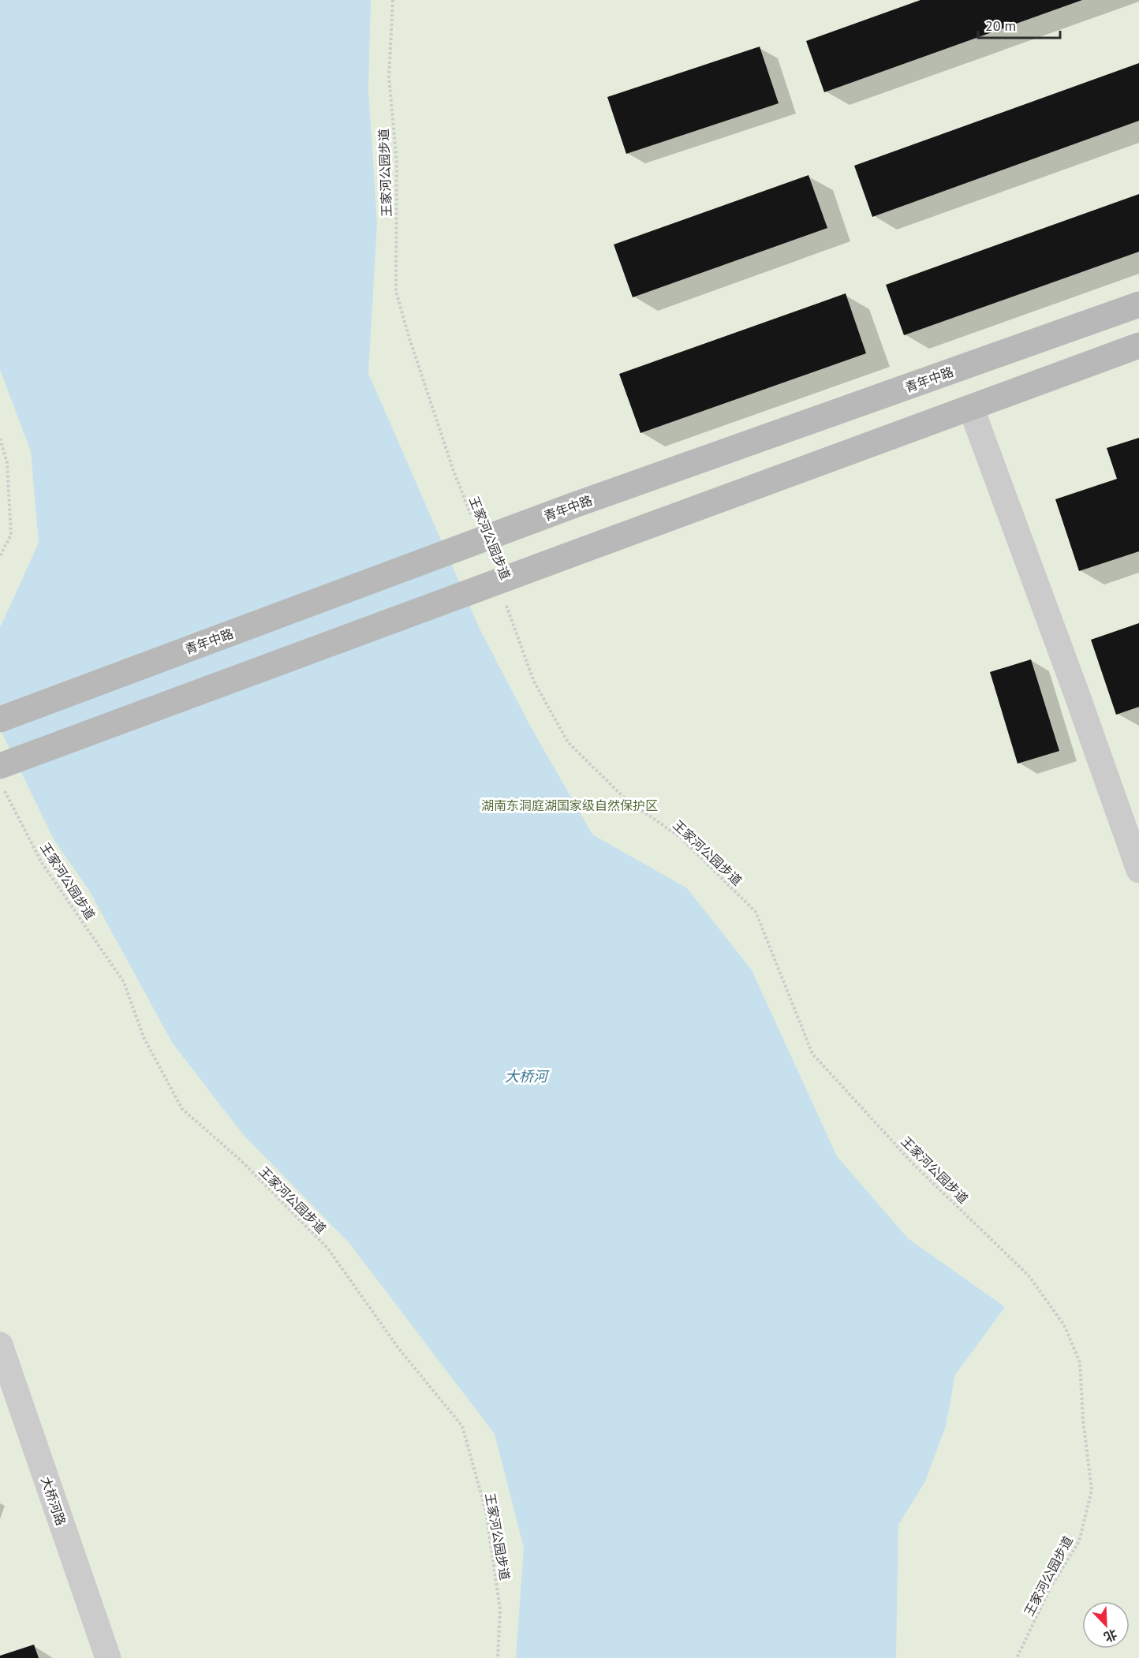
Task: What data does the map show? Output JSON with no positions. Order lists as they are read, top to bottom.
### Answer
{
  "streets": {
    "main road": ["青年中路"],
    "street": ["大桥河路"],
    "path": ["王家河公园步道"]
  },
  "water": ["大桥河"],
  "parks": ["湖南东洞庭湖国家级自然保护区"],
  "scale_bar": "20 m",
  "north": "bottom right"
}
